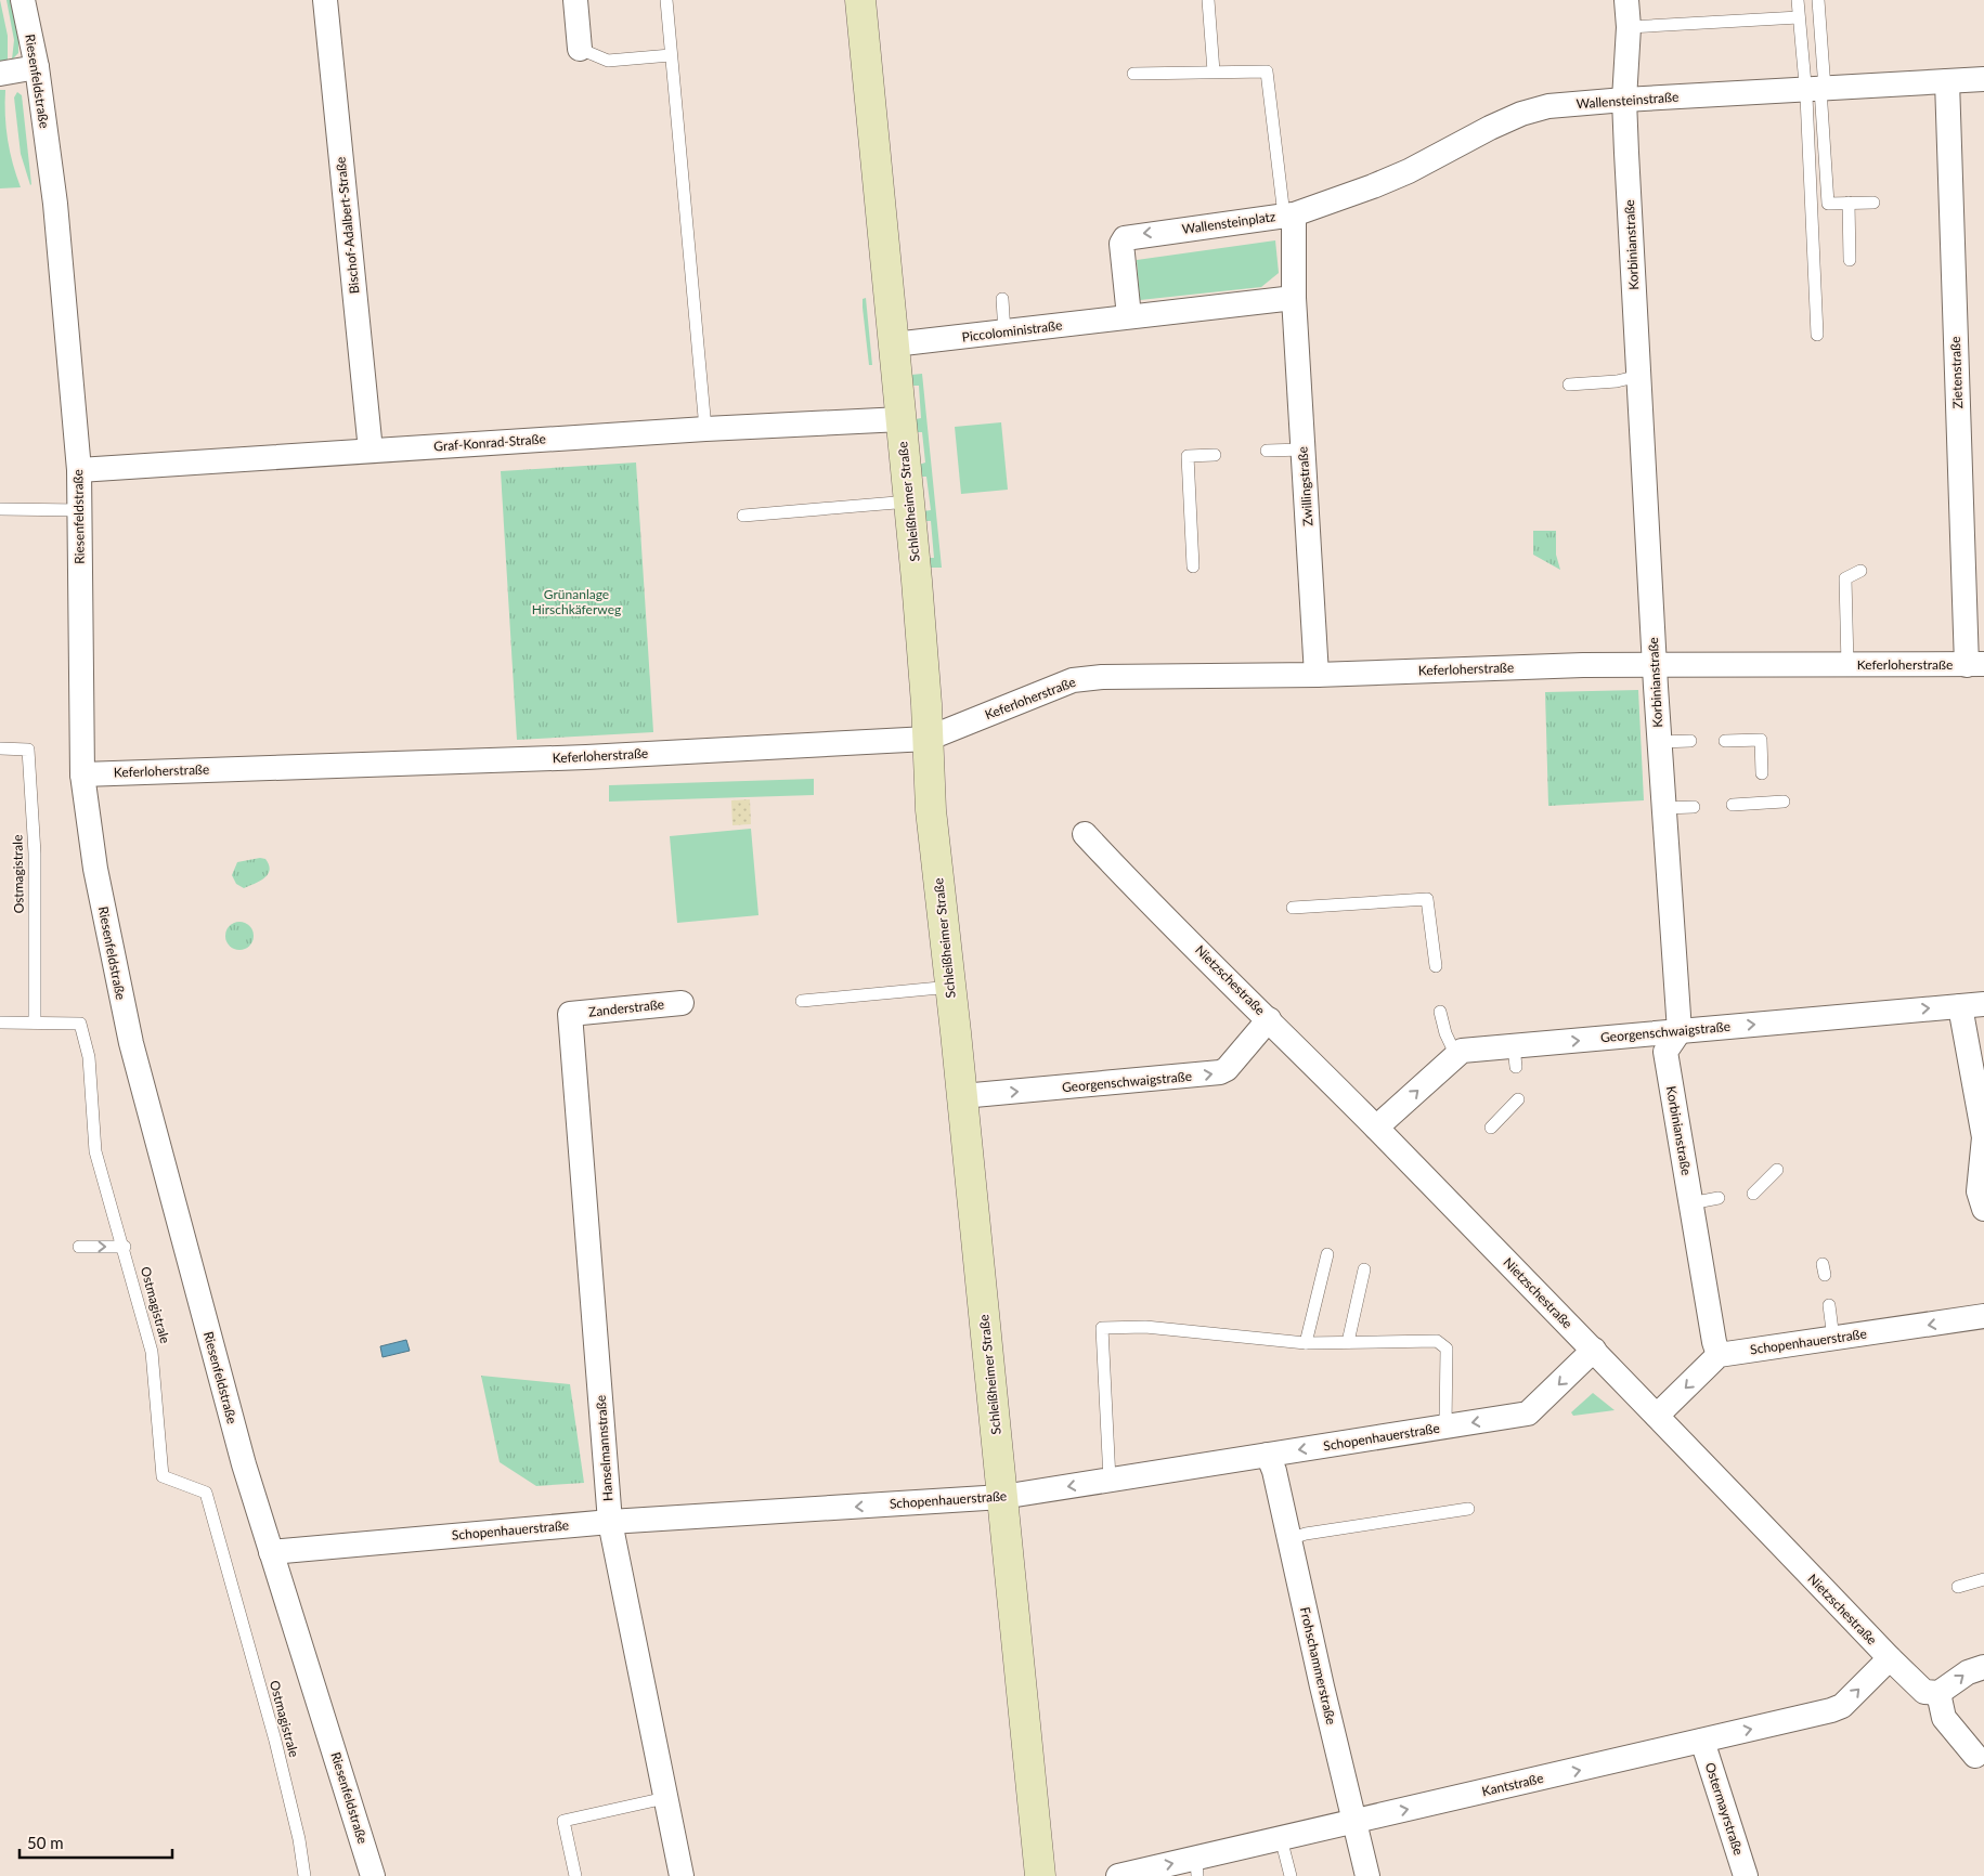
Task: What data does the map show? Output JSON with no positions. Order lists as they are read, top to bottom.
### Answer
{
  "streets": {
    "main road": ["Schleißheimer Straße"],
    "street": [
      "Riesenfeldstraße",
      "Wallensteinstraße",
      "Wallensteinplatz",
      "Bischof-Adalbert-Straße",
      "Korbinianstraße",
      "Piccoloministraße",
      "Zietenstraße",
      "Graf-Konrad-Straße",
      "Zwillingstraße",
      "Keferloherstraße",
      "Nietzschestraße",
      "Zanderstraße",
      "Georgenschwaigstraße",
      "Schopenhauerstraße",
      "Hanselmannstraße",
      "Frohschammerstraße",
      "Kantstraße",
      "Ostermayrstraße"
    ],
    "lane": ["Ostmagistrale"]
  },
  "crossings": [
    ["Riesenfeldstraße", "Graf-Konrad-Straße"],
    ["Riesenfeldstraße", "Keferloherstraße"],
    ["Riesenfeldstraße", "Schopenhauerstraße"],
    ["Wallensteinstraße", "Wallensteinplatz"],
    ["Wallensteinstraße", "Korbinianstraße"],
    ["Wallensteinstraße", "Zietenstraße"],
    ["Wallensteinplatz", "Piccoloministraße"],
    ["Wallensteinplatz", "Zwillingstraße"],
    ["Bischof-Adalbert-Straße", "Graf-Konrad-Straße"],
    ["Korbinianstraße", "Keferloherstraße"],
    ["Korbinianstraße", "Georgenschwaigstraße"],
    ["Korbinianstraße", "Schopenhauerstraße"],
    ["Piccoloministraße", "Schleißheimer Straße"],
    ["Zietenstraße", "Keferloherstraße"],
    ["Graf-Konrad-Straße", "Schleißheimer Straße"],
    ["Zwillingstraße", "Keferloherstraße"],
    ["Schleißheimer Straße", "Keferloherstraße"],
    ["Schleißheimer Straße", "Georgenschwaigstraße"],
    ["Schleißheimer Straße", "Schopenhauerstraße"],
    ["Nietzschestraße", "Georgenschwaigstraße"],
    ["Nietzschestraße", "Schopenhauerstraße"],
    ["Nietzschestraße", "Kantstraße"],
    ["Zanderstraße", "Hanselmannstraße"],
    ["Schopenhauerstraße", "Hanselmannstraße"],
    ["Schopenhauerstraße", "Frohschammerstraße"],
    ["Frohschammerstraße", "Kantstraße"],
    ["Kantstraße", "Ostermayrstraße"]
  ],
  "one_way": ["Georgenschwaigstraße", "Schopenhauerstraße", "Kantstraße"],
  "parks": ["Grünanlage Hirschkäferweg"],
  "scale_bar": "50 m"
}
